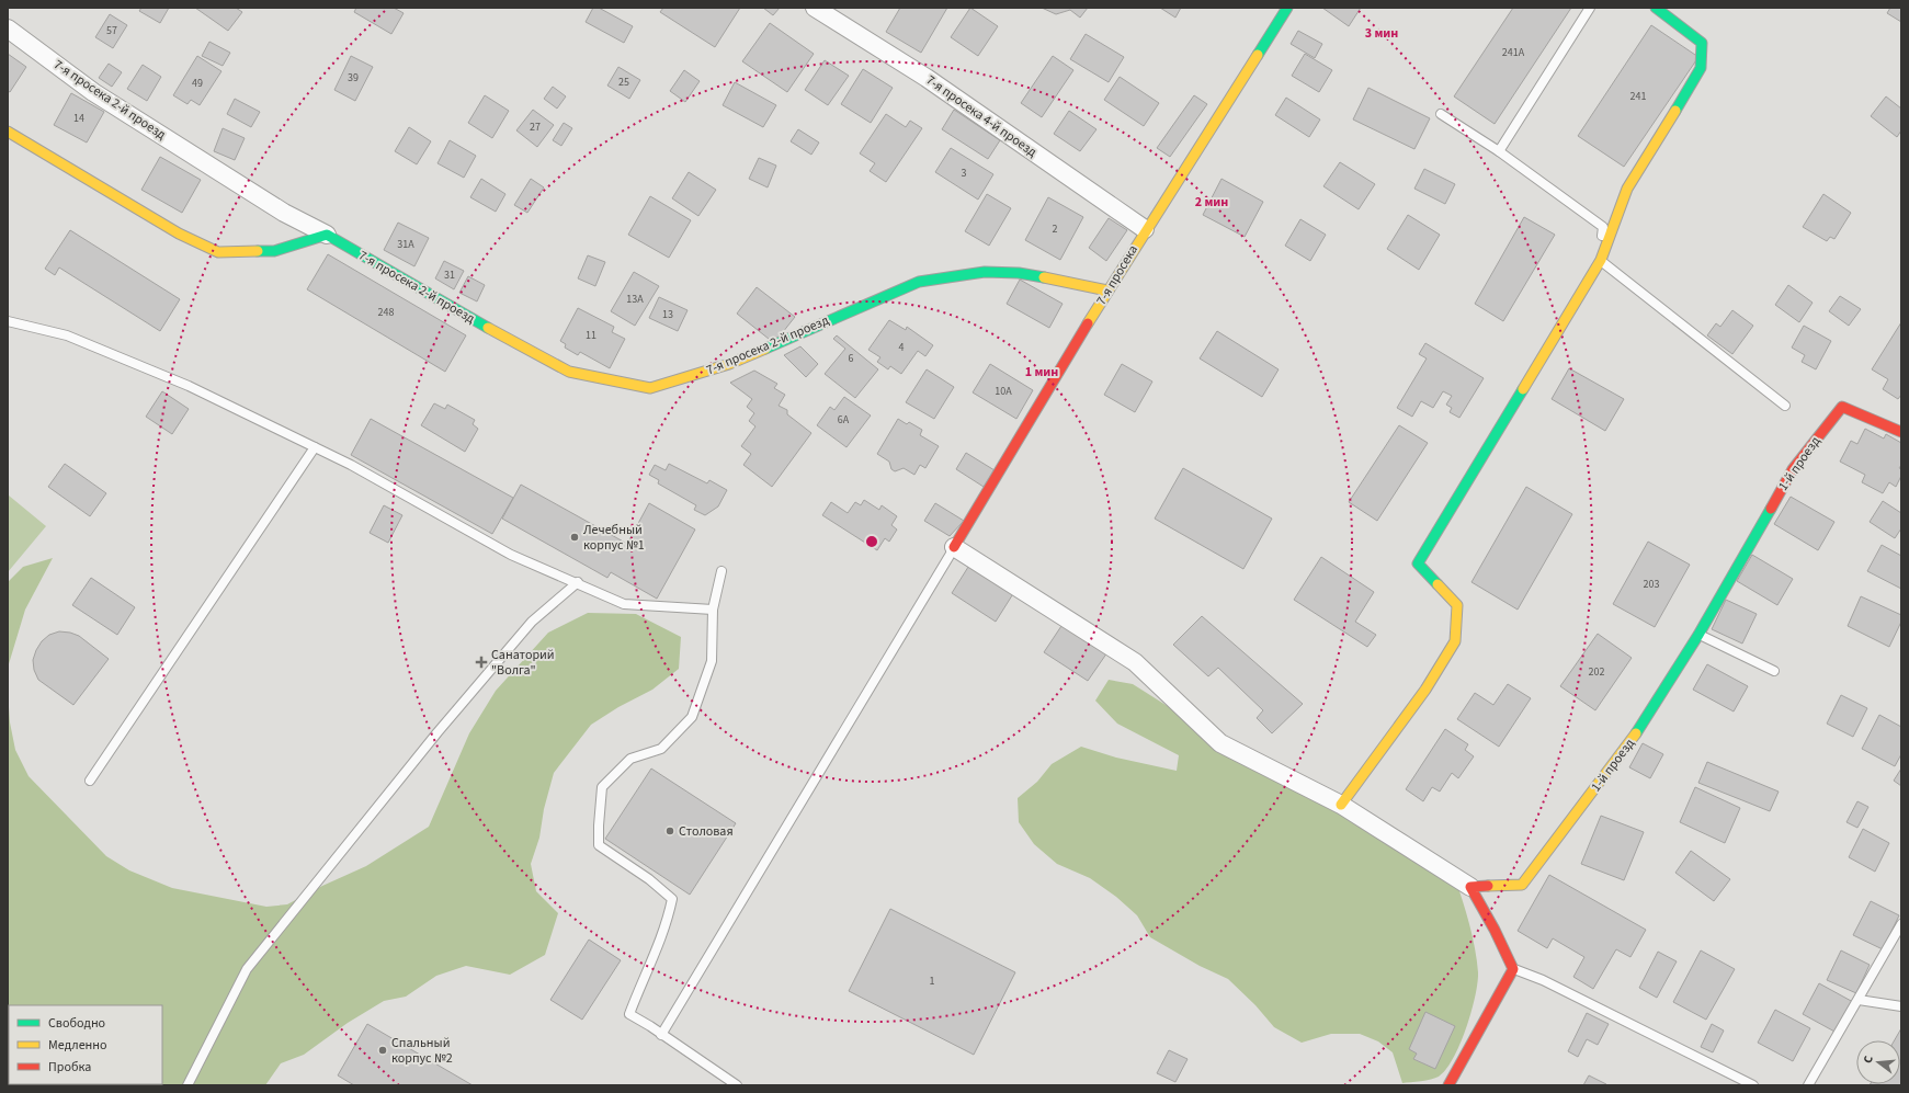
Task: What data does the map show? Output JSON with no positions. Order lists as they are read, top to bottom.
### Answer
{
  "streets": {
    "street": [
      "7-я просека 2-й проезд",
      "7-я просека 4-й проезд",
      "7-я просека",
      "1-й проезд"
    ]
  },
  "crossings": [
    ["7-я просека 2-й проезд", "7-я просека"],
    ["7-я просека 4-й проезд", "7-я просека"]
  ],
  "places": {
    "other": ["Лечебный корпус №1", "Столовая", "Спальный корпус №2"],
    "health": ["Санаторий \"Волга\""]
  },
  "house_numbers": [
    "57",
    "241А",
    "39",
    "25",
    "49",
    "241",
    "14",
    "27",
    "3",
    "2",
    "31А",
    "31",
    "13А",
    "248",
    "13",
    "11",
    "4",
    "6",
    "10А",
    "6А",
    "203",
    "202",
    "1"
  ],
  "legend": ["Свободно", "Медленно", "Пробка"],
  "north": "left",
  "rings": ["3 мин", "2 мин", "1 мин"]
}
